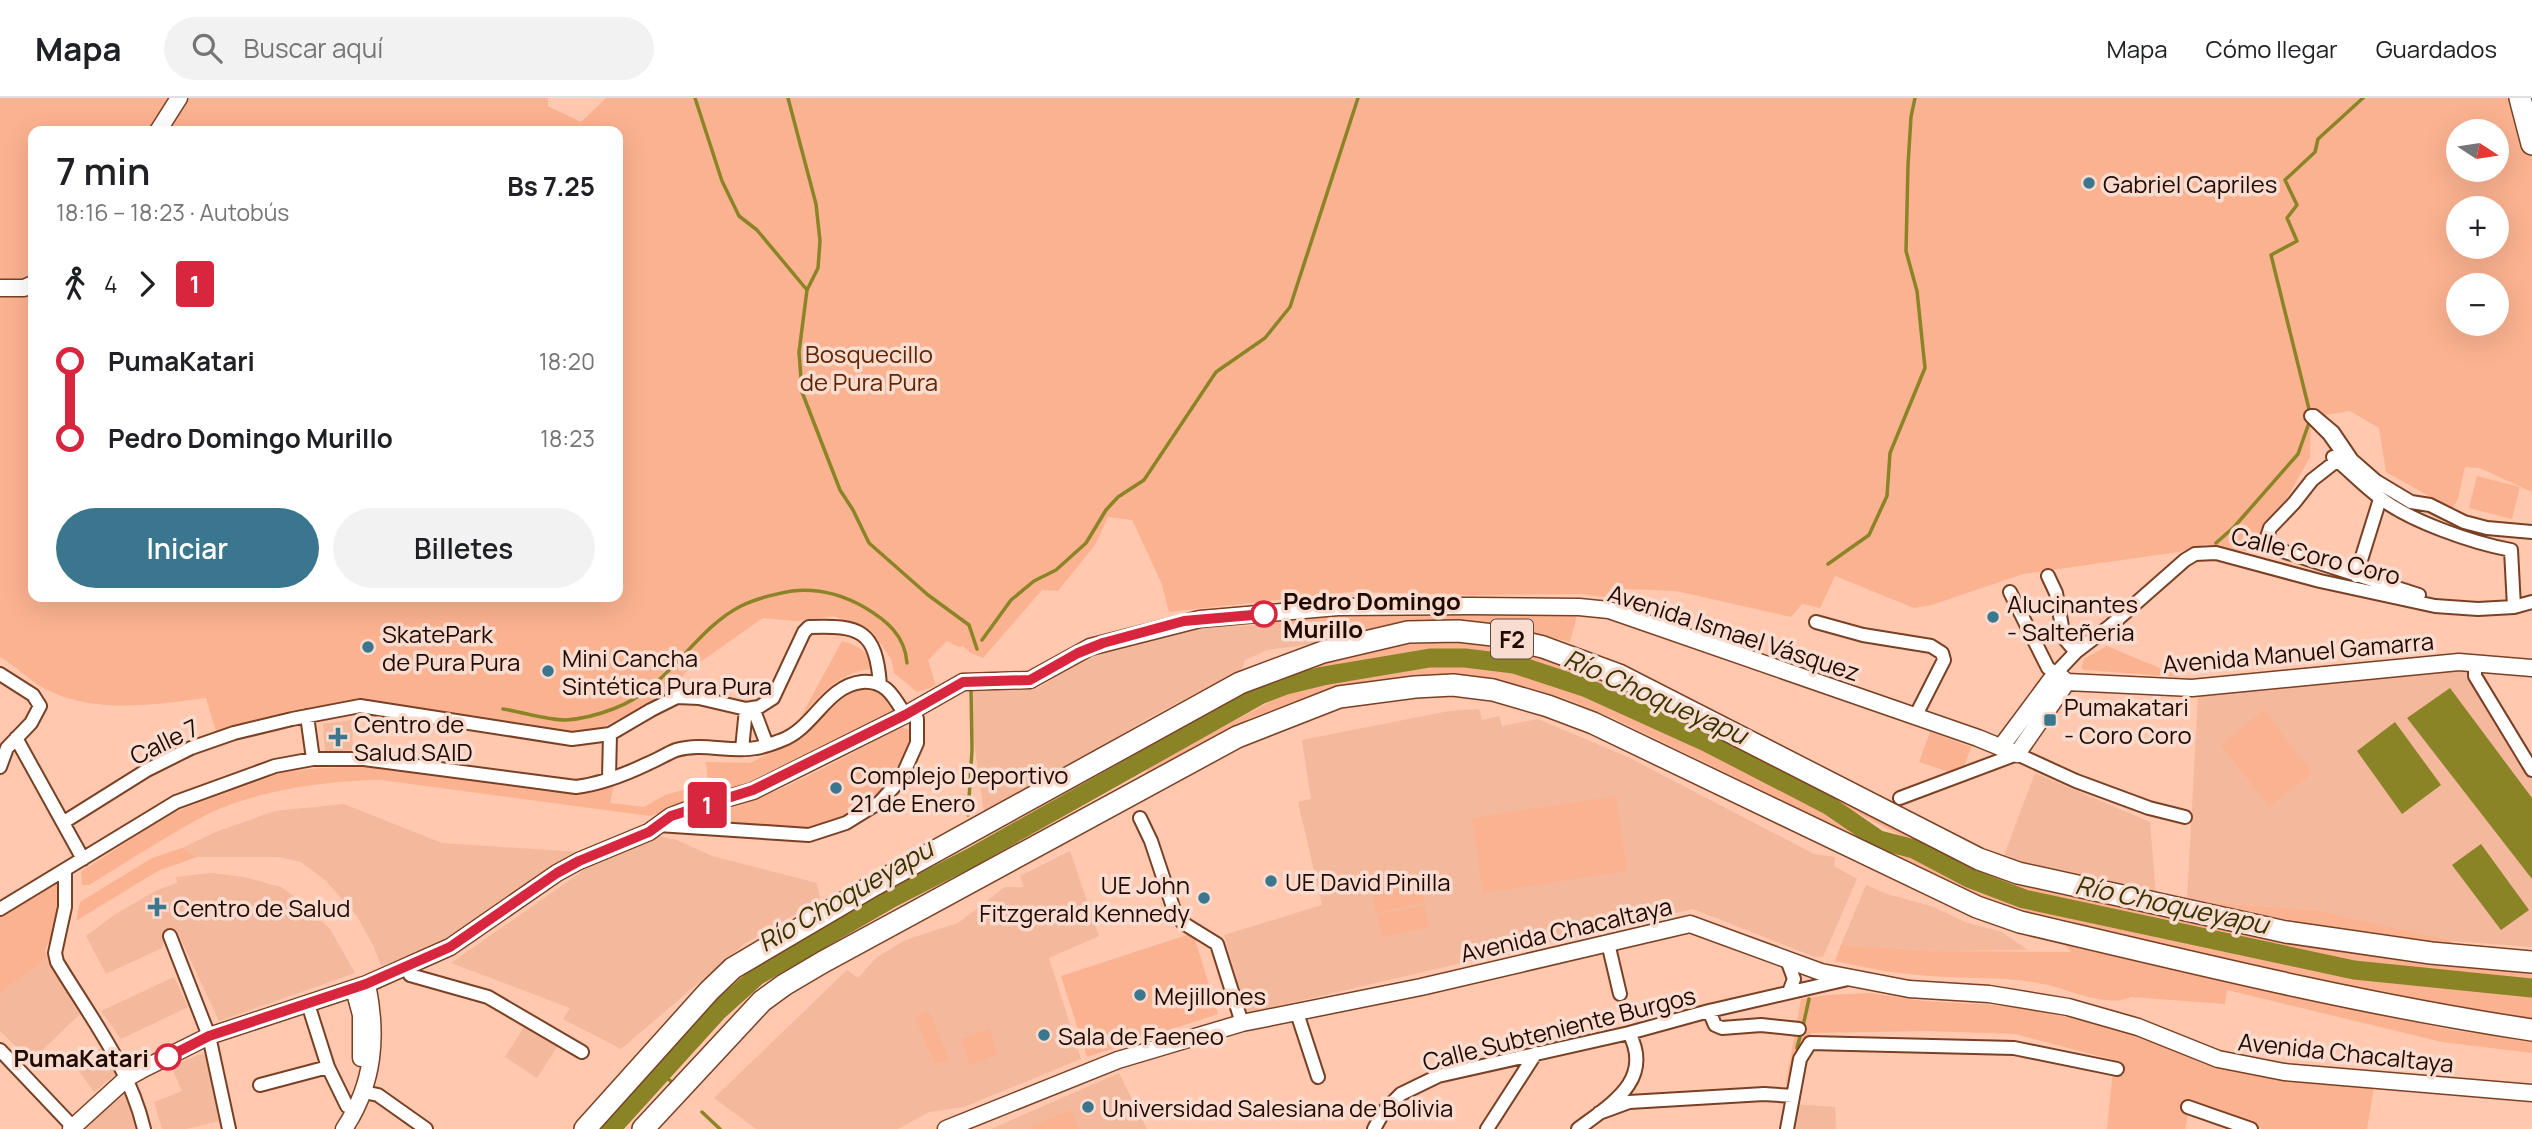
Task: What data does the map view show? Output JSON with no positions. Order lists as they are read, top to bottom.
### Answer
{
  "streets": {
    "highway": ["F2"],
    "main road": [
      "Calle Coro Coro",
      "Avenida Ismael Vásquez",
      "Avenida Manuel Gamarra",
      "Avenida Chacaltaya"
    ],
    "street": ["Calle 7", "Calle Subteniente Burgos"]
  },
  "crossings": [
    ["Calle Coro Coro", "Avenida Ismael Vásquez"],
    ["Calle Coro Coro", "Avenida Manuel Gamarra"],
    ["Avenida Chacaltaya", "Calle Subteniente Burgos"]
  ],
  "water": ["Río Choqueyapu"],
  "parks": ["Bosquecillo de Pura Pura"],
  "places": {
    "other": [
      "Gabriel Capriles",
      "Pedro Domingo Murillo",
      "Alucinantes - Salteñeria",
      "SkatePark de Pura Pura",
      "Mini Cancha Sintética Pura Pura",
      "Complejo Deportivo 21 de Enero",
      "UE David Pinilla",
      "UE John Fitzgerald Kennedy",
      "Mejillones",
      "Sala de Faeneo",
      "PumaKatari",
      "Universidad Salesiana de Bolivia"
    ],
    "transit": ["Pumakatari - Coro Coro"],
    "health": ["Centro de Salud SAID", "Centro de Salud"]
  },
  "lines": ["bus line 1"],
  "north": "right",
  "page": {
    "header": "Mapa",
    "search": "Buscar aquí",
    "nav": ["Mapa", "Cómo llegar", "Guardados"],
    "on_map": "1",
    "map_buttons": ["+", "−"],
    "heading": ["7 min", "18:16 – 18:23 · Autobús", "Bs 7.25"],
    "legs": ["4", "1"],
    "list": [
      {
        "name": "PumaKatari",
        "value": "18:20"
      },
      {
        "name": "Pedro Domingo Murillo",
        "value": "18:23"
      }
    ],
    "buttons": ["Iniciar", "Billetes"]
  }
}
